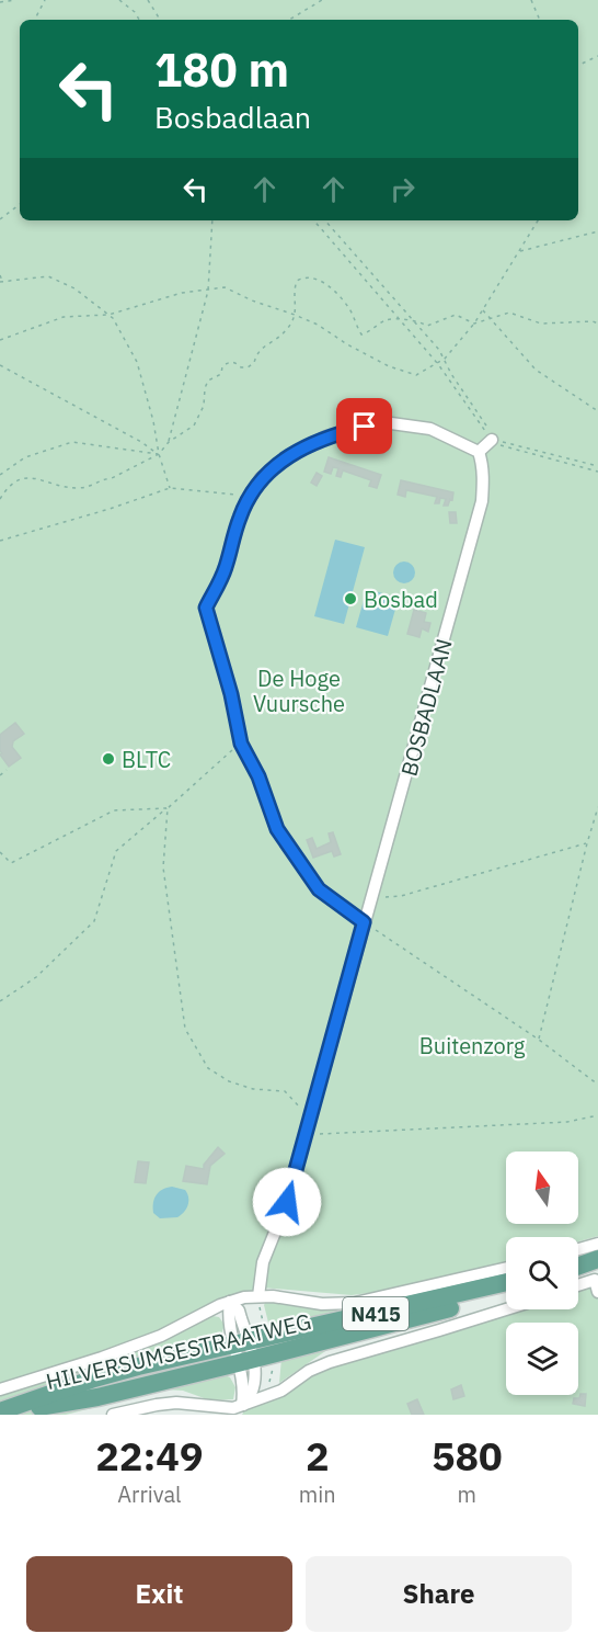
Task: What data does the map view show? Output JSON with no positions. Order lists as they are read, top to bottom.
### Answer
{
  "streets": {
    "main road": ["N415", "HILVERSUMSESTRAATWEG"],
    "street": ["BOSBADLAAN"]
  },
  "crossings": [
    ["BOSBADLAAN", "HILVERSUMSESTRAATWEG"]
  ],
  "parks": ["De Hoge Vuursche", "Buitenzorg"],
  "places": ["Bosbad", "BLTC"],
  "north": "top",
  "page": {
    "turn": ["180 m", "Bosbadlaan"],
    "eta": [
      "22:49",
      "Arrival",
      "2",
      "min",
      "580",
      "m"
    ],
    "buttons": ["Exit", "Share"]
  }
}
